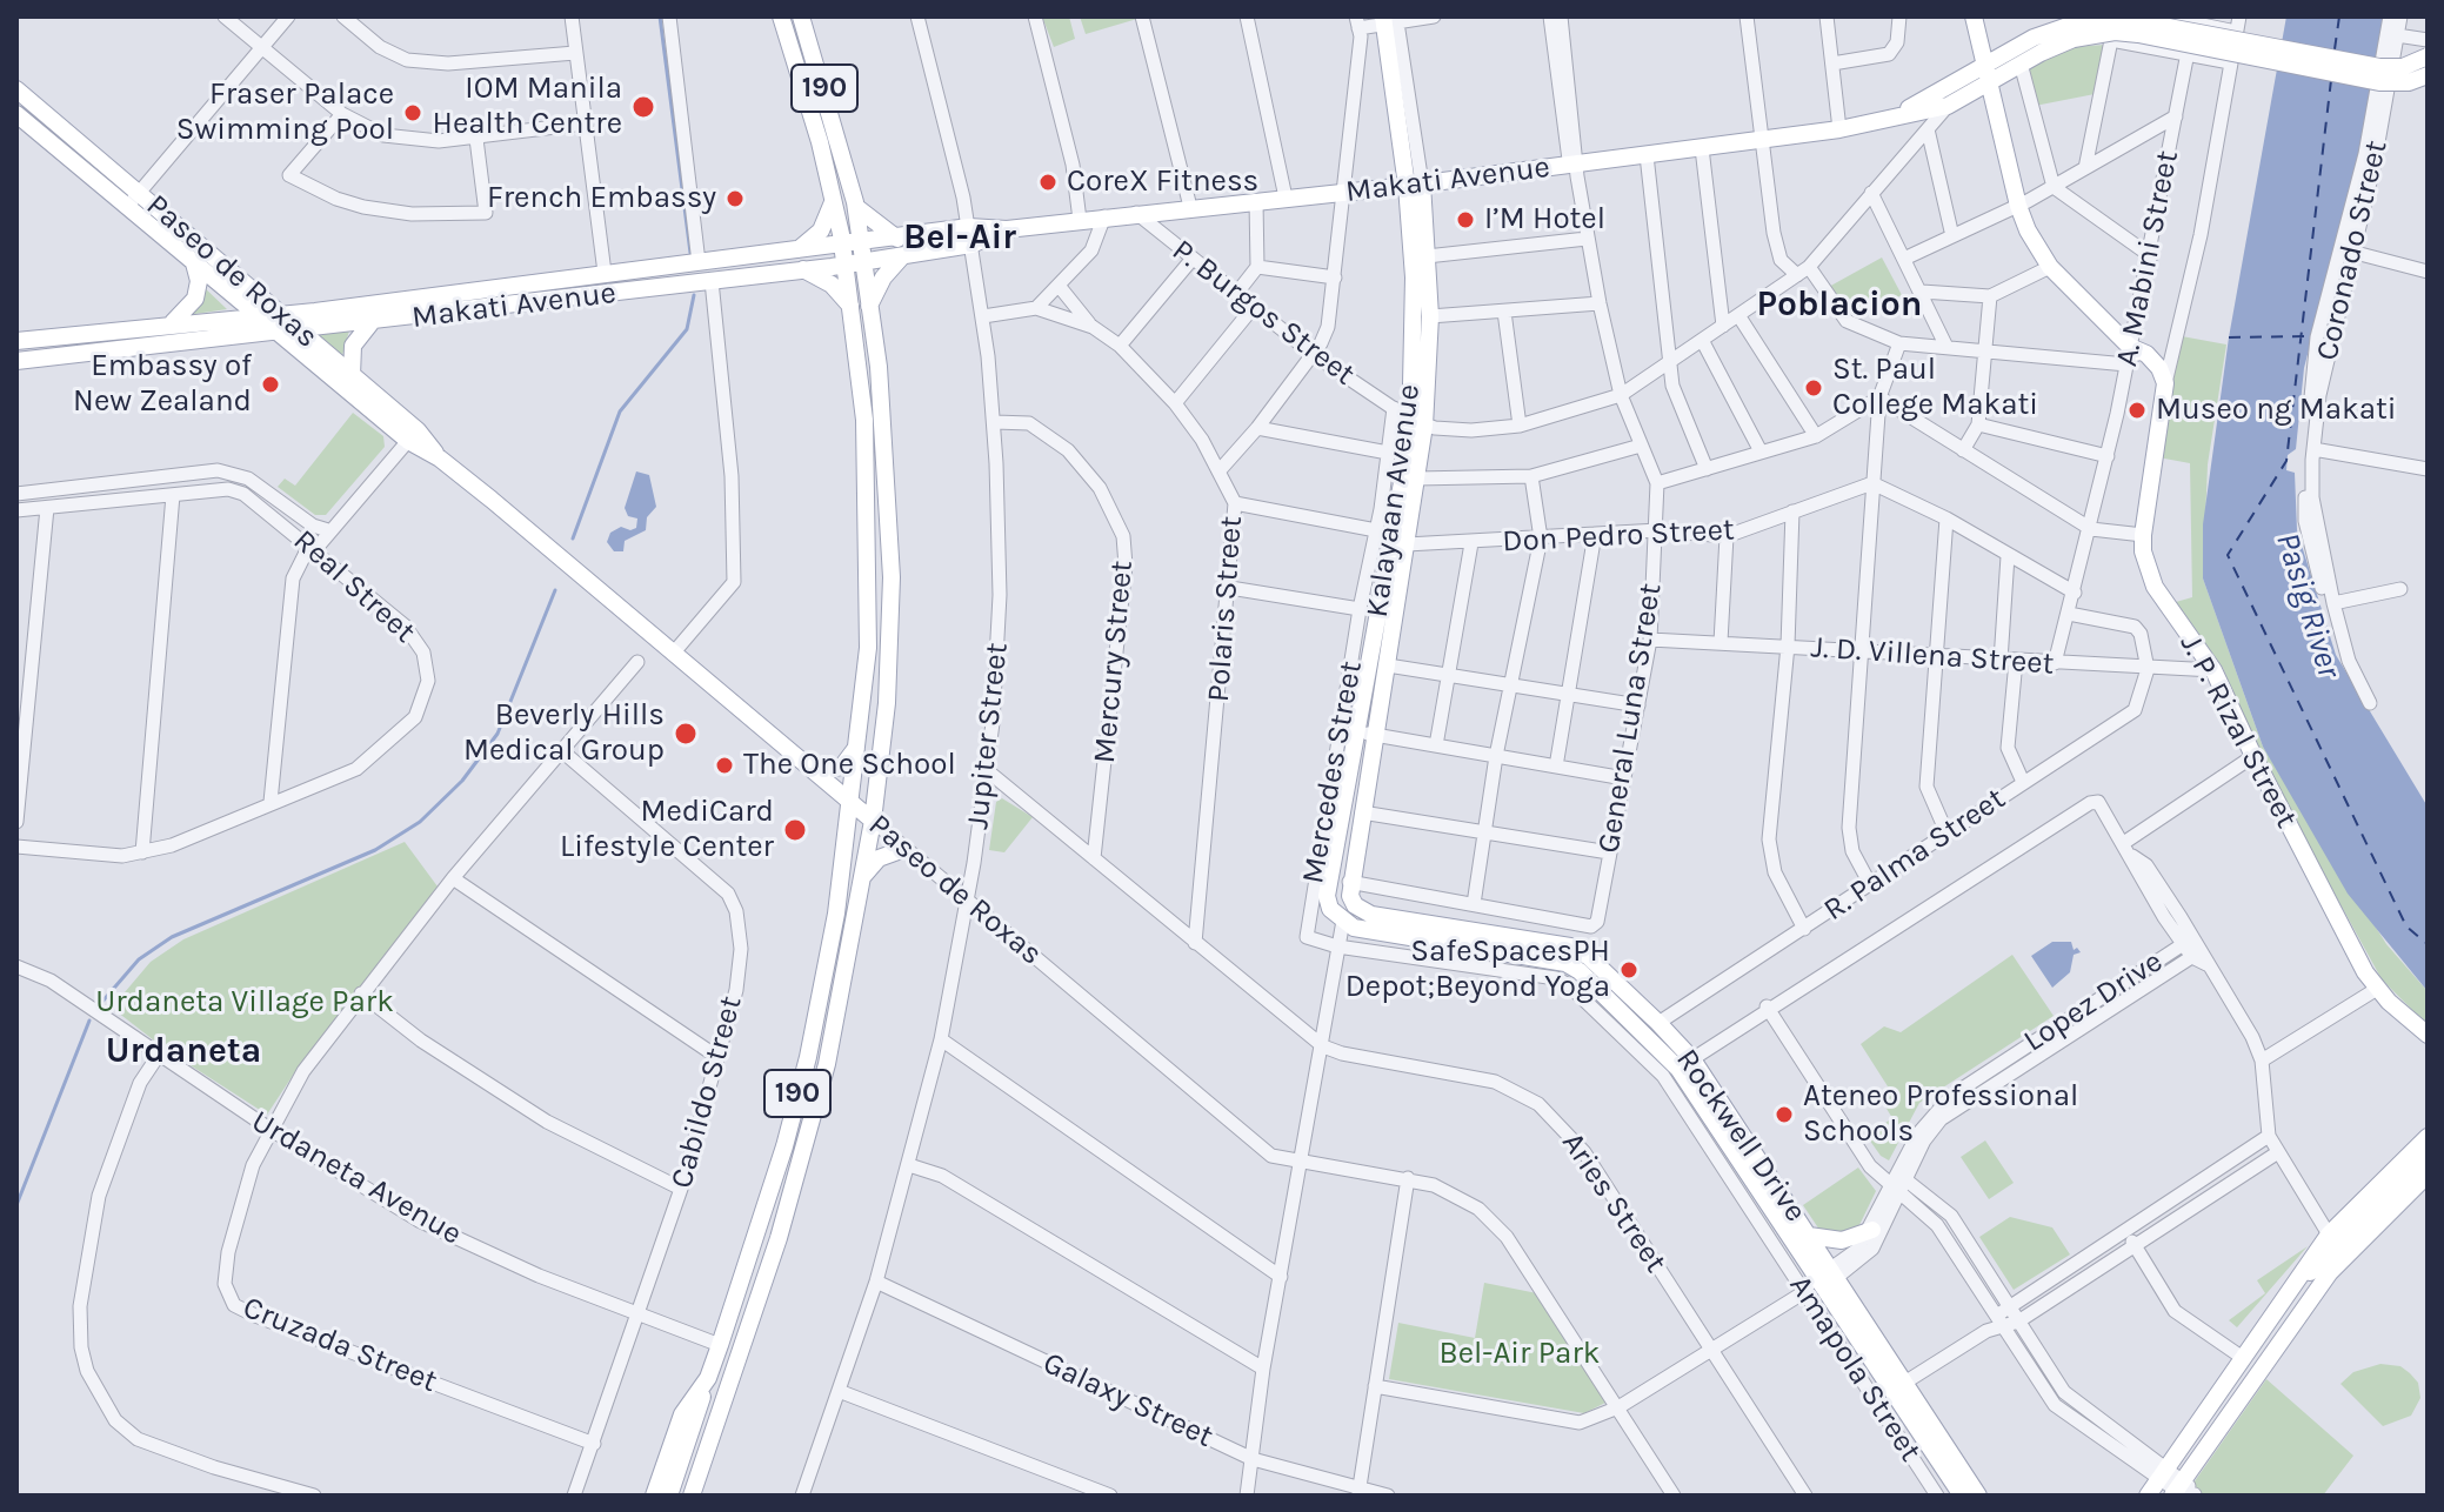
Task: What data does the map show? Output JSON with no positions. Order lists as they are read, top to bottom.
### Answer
{
  "streets": {
    "main road": [
      "190",
      "Makati Avenue",
      "Paseo de Roxas",
      "Kalayaan Avenue",
      "J. P. Rizal Street",
      "Rockwell Drive"
    ],
    "street": [
      "Coronado Street",
      "A. Mabini Street",
      "P. Burgos Street",
      "Don Pedro Street",
      "Real Street",
      "Polaris Street",
      "J. D. Villena Street",
      "Mercury Street",
      "General Luna Street",
      "Jupiter Street",
      "Mercedes Street",
      "R. Palma Street",
      "Lopez Drive",
      "Cabildo Street",
      "Urdaneta Avenue",
      "Aries Street",
      "Cruzada Street",
      "Amapola Street",
      "Galaxy Street"
    ]
  },
  "crossings": [
    ["190", "Makati Avenue"],
    ["190", "Paseo de Roxas"],
    ["190", "Urdaneta Avenue"],
    ["Makati Avenue", "Paseo de Roxas"],
    ["Makati Avenue", "P. Burgos Street"],
    ["Makati Avenue", "Kalayaan Avenue"],
    ["Makati Avenue", "General Luna Street"],
    ["Makati Avenue", "Jupiter Street"],
    ["A. Mabini Street", "J. D. Villena Street"],
    ["Paseo de Roxas", "Jupiter Street"],
    ["Paseo de Roxas", "Mercedes Street"],
    ["P. Burgos Street", "Kalayaan Avenue"],
    ["P. Burgos Street", "General Luna Street"],
    ["P. Burgos Street", "Mercedes Street"],
    ["Kalayaan Avenue", "Don Pedro Street"],
    ["Kalayaan Avenue", "Mercedes Street"],
    ["Kalayaan Avenue", "Rockwell Drive"],
    ["Don Pedro Street", "General Luna Street"],
    ["Polaris Street", "Jupiter Street"],
    ["J. D. Villena Street", "General Luna Street"],
    ["J. D. Villena Street", "J. P. Rizal Street"],
    ["J. D. Villena Street", "R. Palma Street"],
    ["Mercury Street", "Jupiter Street"],
    ["Jupiter Street", "Galaxy Street"],
    ["Mercedes Street", "Rockwell Drive"],
    ["Mercedes Street", "Aries Street"],
    ["Mercedes Street", "Amapola Street"],
    ["Mercedes Street", "Galaxy Street"],
    ["R. Palma Street", "Rockwell Drive"],
    ["Lopez Drive", "Rockwell Drive"],
    ["Cabildo Street", "Urdaneta Avenue"],
    ["Cabildo Street", "Cruzada Street"],
    ["Urdaneta Avenue", "Cruzada Street"]
  ],
  "districts": ["Bel-Air", "Poblacion", "Urdaneta"],
  "water": ["Pasig River"],
  "parks": ["Urdaneta Village Park", "Bel-Air Park"],
  "places": [
    "IOM Manila Health Centre",
    "Fraser Palace Swimming Pool",
    "CoreX Fitness",
    "French Embassy",
    "I’M Hotel",
    "Embassy of New Zealand",
    "St. Paul College Makati",
    "Museo ng Makati",
    "Beverly Hills Medical Group",
    "The One School",
    "MediCard Lifestyle Center",
    "SafeSpacesPH Depot;Beyond Yoga",
    "Ateneo Professional Schools"
  ]
}
